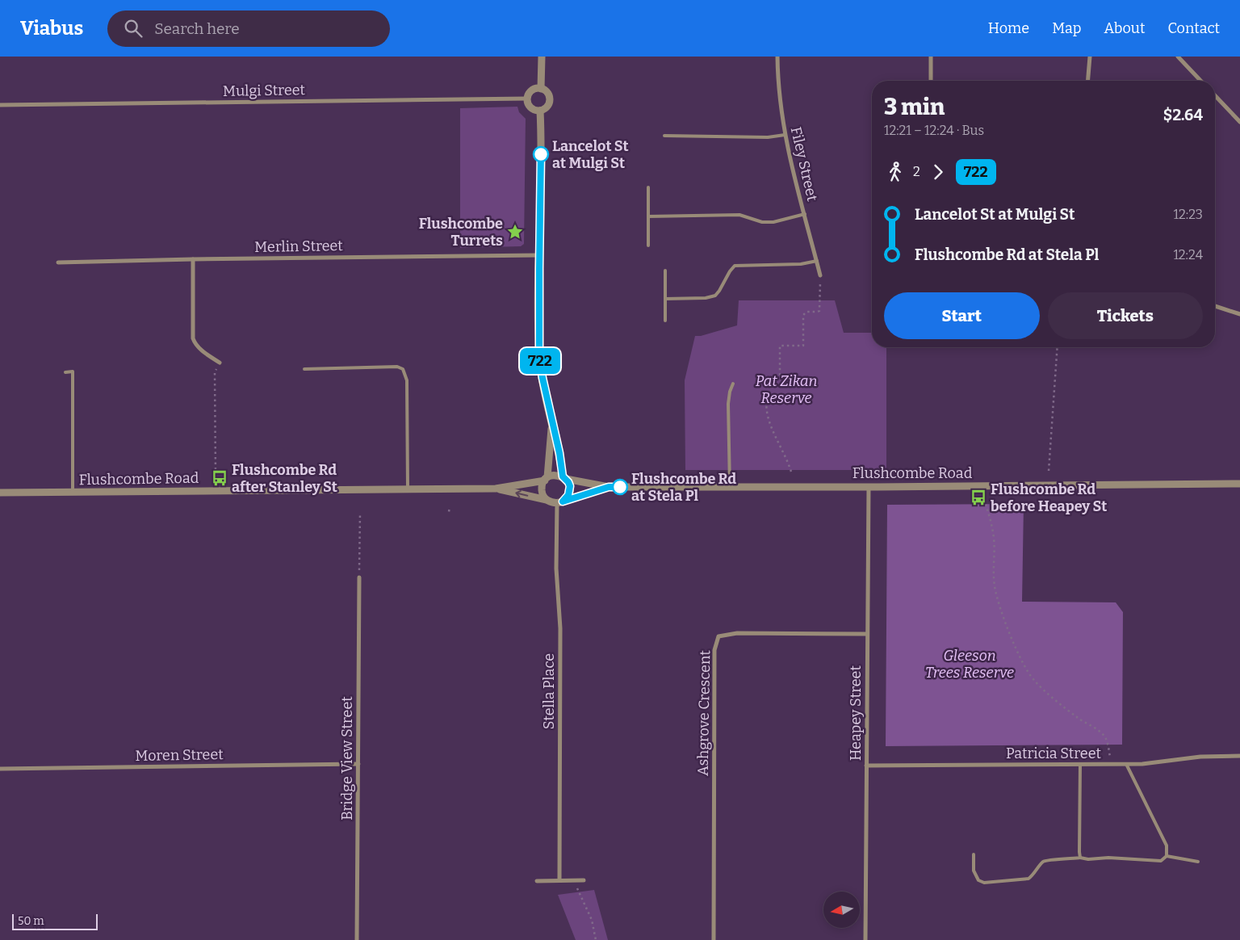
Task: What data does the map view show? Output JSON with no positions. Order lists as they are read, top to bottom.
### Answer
{
  "streets": {
    "street": [
      "Mulgi Street",
      "Filey Street",
      "Merlin Street",
      "Flushcombe Road",
      "Stella Place",
      "Ashgrove Crescent",
      "Heapey Street",
      "Patricia Street",
      "Moren Street",
      "Bridge View Street"
    ]
  },
  "crossings": [
    ["Flushcombe Road", "Stella Place"],
    ["Flushcombe Road", "Heapey Street"],
    ["Ashgrove Crescent", "Heapey Street"],
    ["Heapey Street", "Patricia Street"],
    ["Moren Street", "Bridge View Street"]
  ],
  "parks": ["Pat Zikan Reserve", "Gleeson Trees Reserve"],
  "places": {
    "other": ["Lancelot St at Mulgi St", "Flushcombe Rd at Stela Pl"],
    "place": ["Flushcombe Turrets"],
    "bus stop": ["Flushcombe Rd after Stanley St", "Flushcombe Rd before Heapey St"]
  },
  "lines": ["bus line 722"],
  "scale_bar": "50 m",
  "north": "left",
  "page": {
    "header": "Viabus",
    "search": "Search here",
    "nav": [
      "Home",
      "Map",
      "About",
      "Contact"
    ],
    "on_map": "722",
    "heading": ["3 min", "12:21 – 12:24 · Bus", "$2.64"],
    "legs": ["2", "722"],
    "list": [
      {
        "name": "Lancelot St at Mulgi St",
        "value": "12:23"
      },
      {
        "name": "Flushcombe Rd at Stela Pl",
        "value": "12:24"
      }
    ],
    "buttons": ["Start", "Tickets"],
    "scale": "50 m"
  }
}
